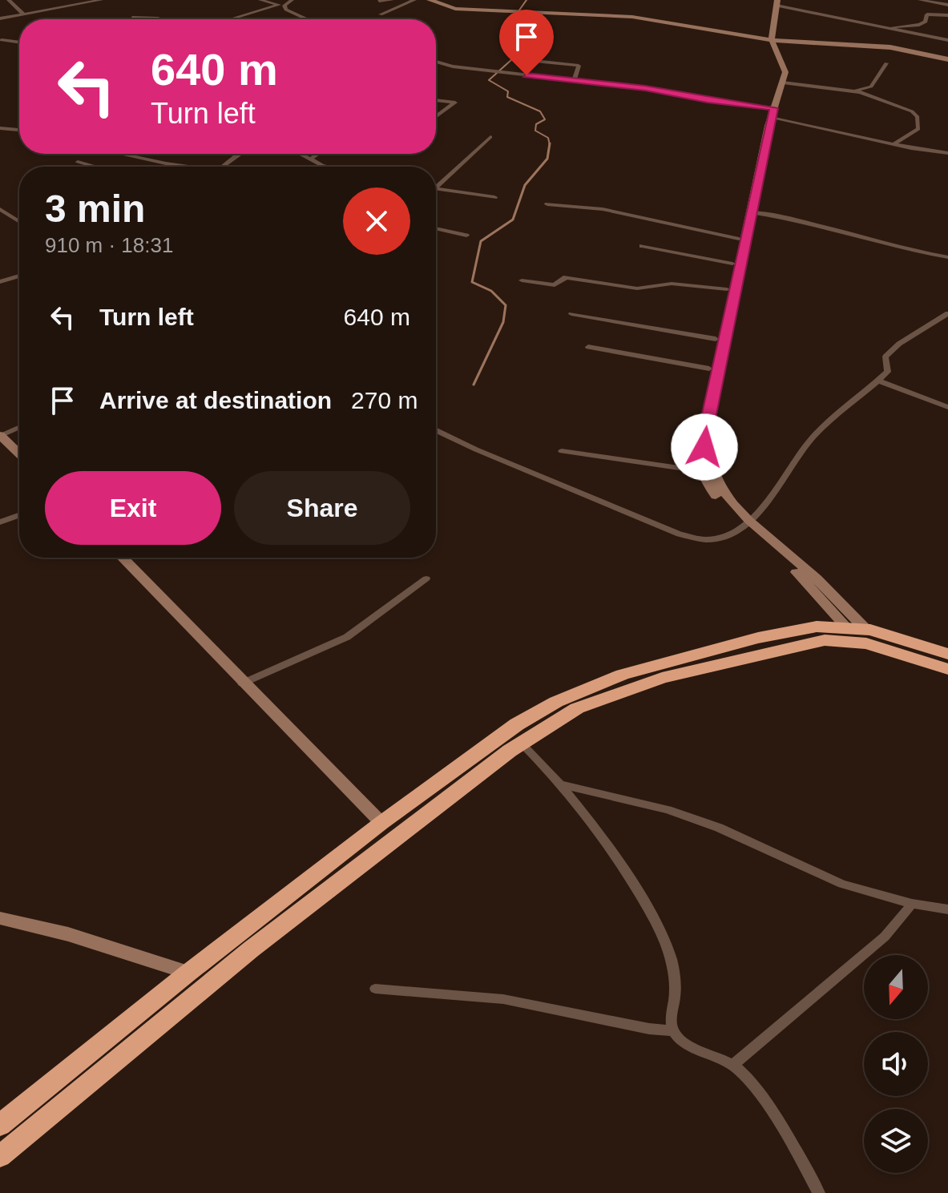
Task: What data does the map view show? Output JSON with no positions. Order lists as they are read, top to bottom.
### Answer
{
  "north": "bottom",
  "page": {
    "turn": ["640 m", "Turn left"],
    "heading": ["3 min", "910 m · 18:31"],
    "list": [
      {
        "name": "Turn left",
        "value": "640 m"
      },
      {
        "name": "Arrive at destination",
        "value": "270 m"
      }
    ],
    "buttons": ["Exit", "Share"]
  }
}
